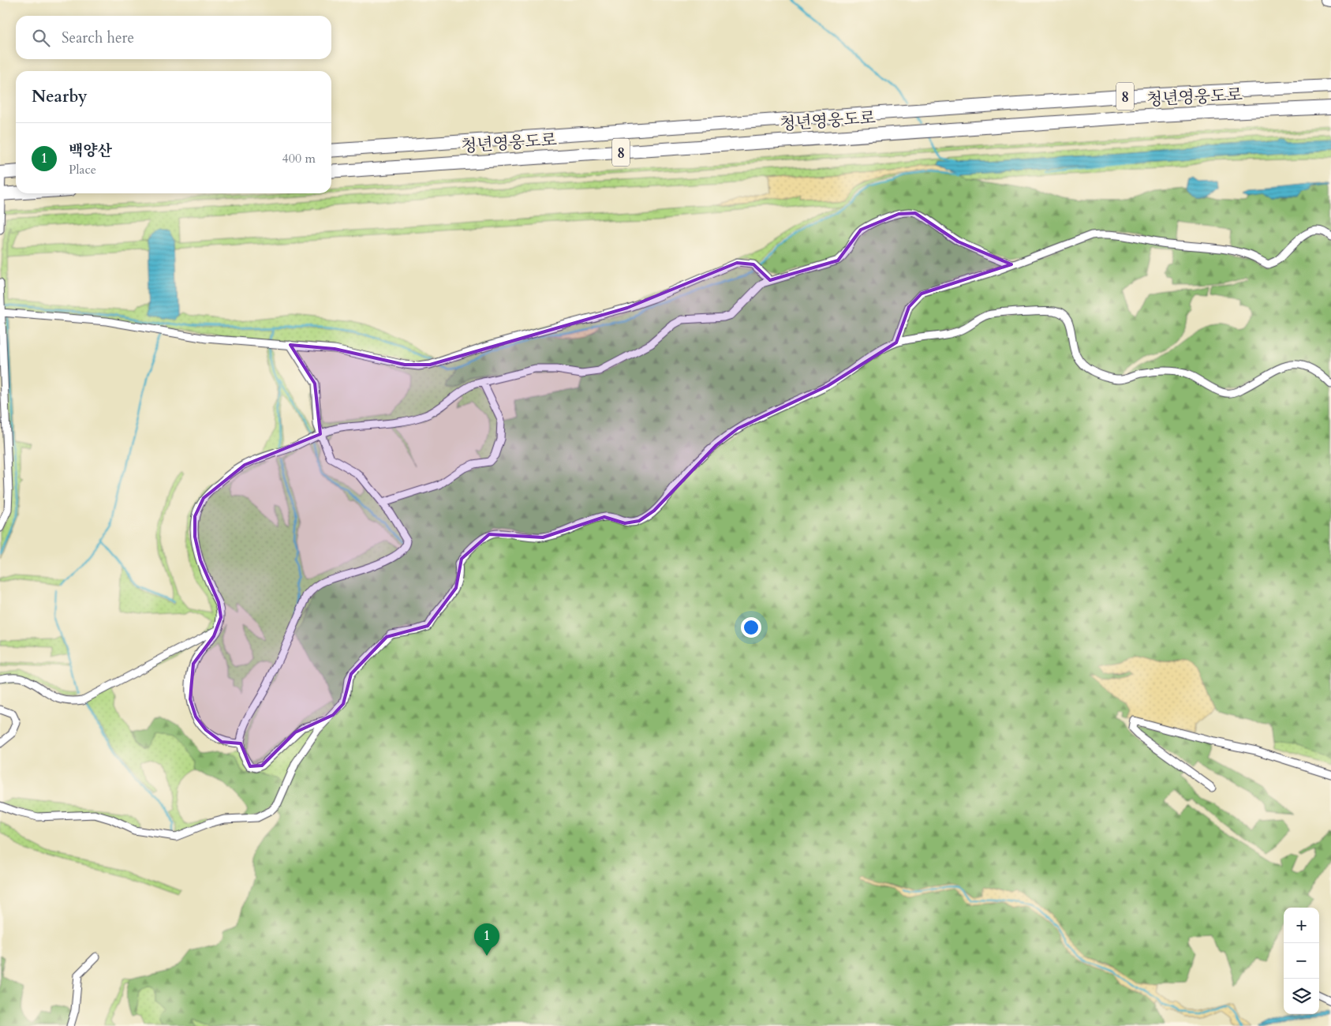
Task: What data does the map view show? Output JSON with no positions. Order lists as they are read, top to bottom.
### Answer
{
  "streets": {
    "highway": ["8", "청년영웅도로"]
  },
  "page": {
    "search": "Search here",
    "heading": "Nearby",
    "list": [
      {
        "mark": "1",
        "name": "백양산",
        "note": "Place",
        "value": "400 m"
      }
    ],
    "map_buttons": ["+", "−"],
    "pins": "1"
  }
}
